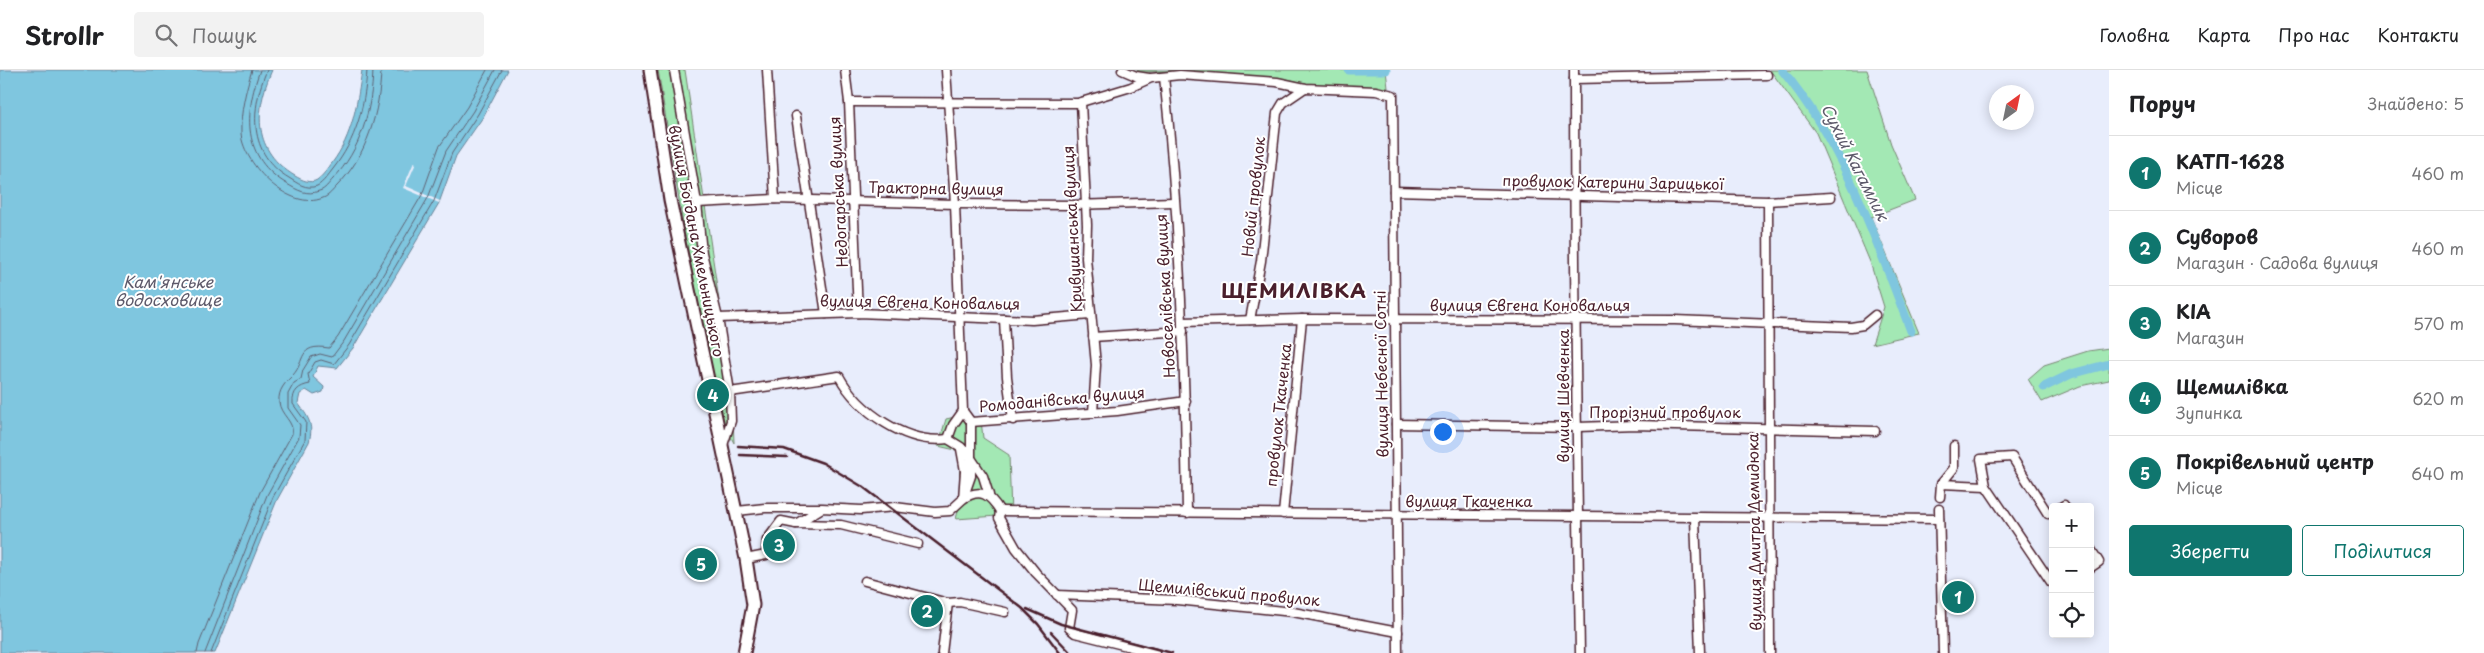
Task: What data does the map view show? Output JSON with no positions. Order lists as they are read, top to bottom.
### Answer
{
  "streets": {
    "main road": ["вулиця Богдана Хмельницького"],
    "street": [
      "провулок Катерини Зарицької",
      "Тракторна вулиця",
      "Недогарська вулиця",
      "Новий провулок",
      "Кривушанська вулиця",
      "Новоселівська вулиця",
      "вулиця Євгена Коновальця",
      "вулиця Небесної Сотні",
      "вулиця Шевченка",
      "Ромоданівська вулиця",
      "Прорізний провулок",
      "провулок Ткаченка",
      "вулиця Ткаченка",
      "вулиця Дмитра Демидюка",
      "Щемилівський провулок"
    ]
  },
  "crossings": [
    ["провулок Катерини Зарицької", "вулиця Небесної Сотні"],
    ["провулок Катерини Зарицької", "вулиця Шевченка"],
    ["провулок Катерини Зарицької", "вулиця Дмитра Демидюка"],
    ["Тракторна вулиця", "Недогарська вулиця"],
    ["Тракторна вулиця", "Кривушанська вулиця"],
    ["Тракторна вулиця", "Новоселівська вулиця"],
    ["Недогарська вулиця", "вулиця Євгена Коновальця"],
    ["Новий провулок", "вулиця Євгена Коновальця"],
    ["Новий провулок", "вулиця Небесної Сотні"],
    ["Кривушанська вулиця", "вулиця Євгена Коновальця"],
    ["Кривушанська вулиця", "Ромоданівська вулиця"],
    ["Новоселівська вулиця", "вулиця Євгена Коновальця"],
    ["Новоселівська вулиця", "Ромоданівська вулиця"],
    ["Новоселівська вулиця", "вулиця Ткаченка"],
    ["вулиця Євгена Коновальця", "вулиця Небесної Сотні"],
    ["вулиця Євгена Коновальця", "вулиця Шевченка"],
    ["вулиця Євгена Коновальця", "провулок Ткаченка"],
    ["вулиця Євгена Коновальця", "вулиця Дмитра Демидюка"],
    ["вулиця Небесної Сотні", "Прорізний провулок"],
    ["вулиця Небесної Сотні", "вулиця Ткаченка"],
    ["вулиця Небесної Сотні", "Щемилівський провулок"],
    ["вулиця Шевченка", "Прорізний провулок"],
    ["вулиця Шевченка", "вулиця Ткаченка"],
    ["Прорізний провулок", "вулиця Дмитра Демидюка"],
    ["провулок Ткаченка", "вулиця Ткаченка"],
    ["вулиця Ткаченка", "вулиця Дмитра Демидюка"]
  ],
  "districts": ["ЩЕМИЛІВКА"],
  "water": ["Сухий Кагамлик", "Кам'янське водосховище"],
  "north": "top right",
  "page": {
    "header": "Strollr",
    "search": "Пошук",
    "nav": [
      "Головна",
      "Карта",
      "Про нас",
      "Контакти"
    ],
    "heading": ["Поруч", "Знайдено: 5"],
    "list": [
      {
        "mark": "1",
        "name": "КАТП-1628",
        "note": "Місце",
        "value": "460 m"
      },
      {
        "mark": "2",
        "name": "Суворов",
        "note": "Магазин · Садова вулиця",
        "value": "460 m"
      },
      {
        "mark": "3",
        "name": "KIA",
        "note": "Магазин",
        "value": "570 m"
      },
      {
        "mark": "4",
        "name": "Щемилівка",
        "note": "Зупинка",
        "value": "620 m"
      },
      {
        "mark": "5",
        "name": "Покрівельний центр",
        "note": "Місце",
        "value": "640 m"
      }
    ],
    "pins": [
      "4",
      "3",
      "5",
      "1",
      "2"
    ],
    "map_buttons": ["+", "−"],
    "buttons": ["Зберегти", "Поділитися"]
  }
}
